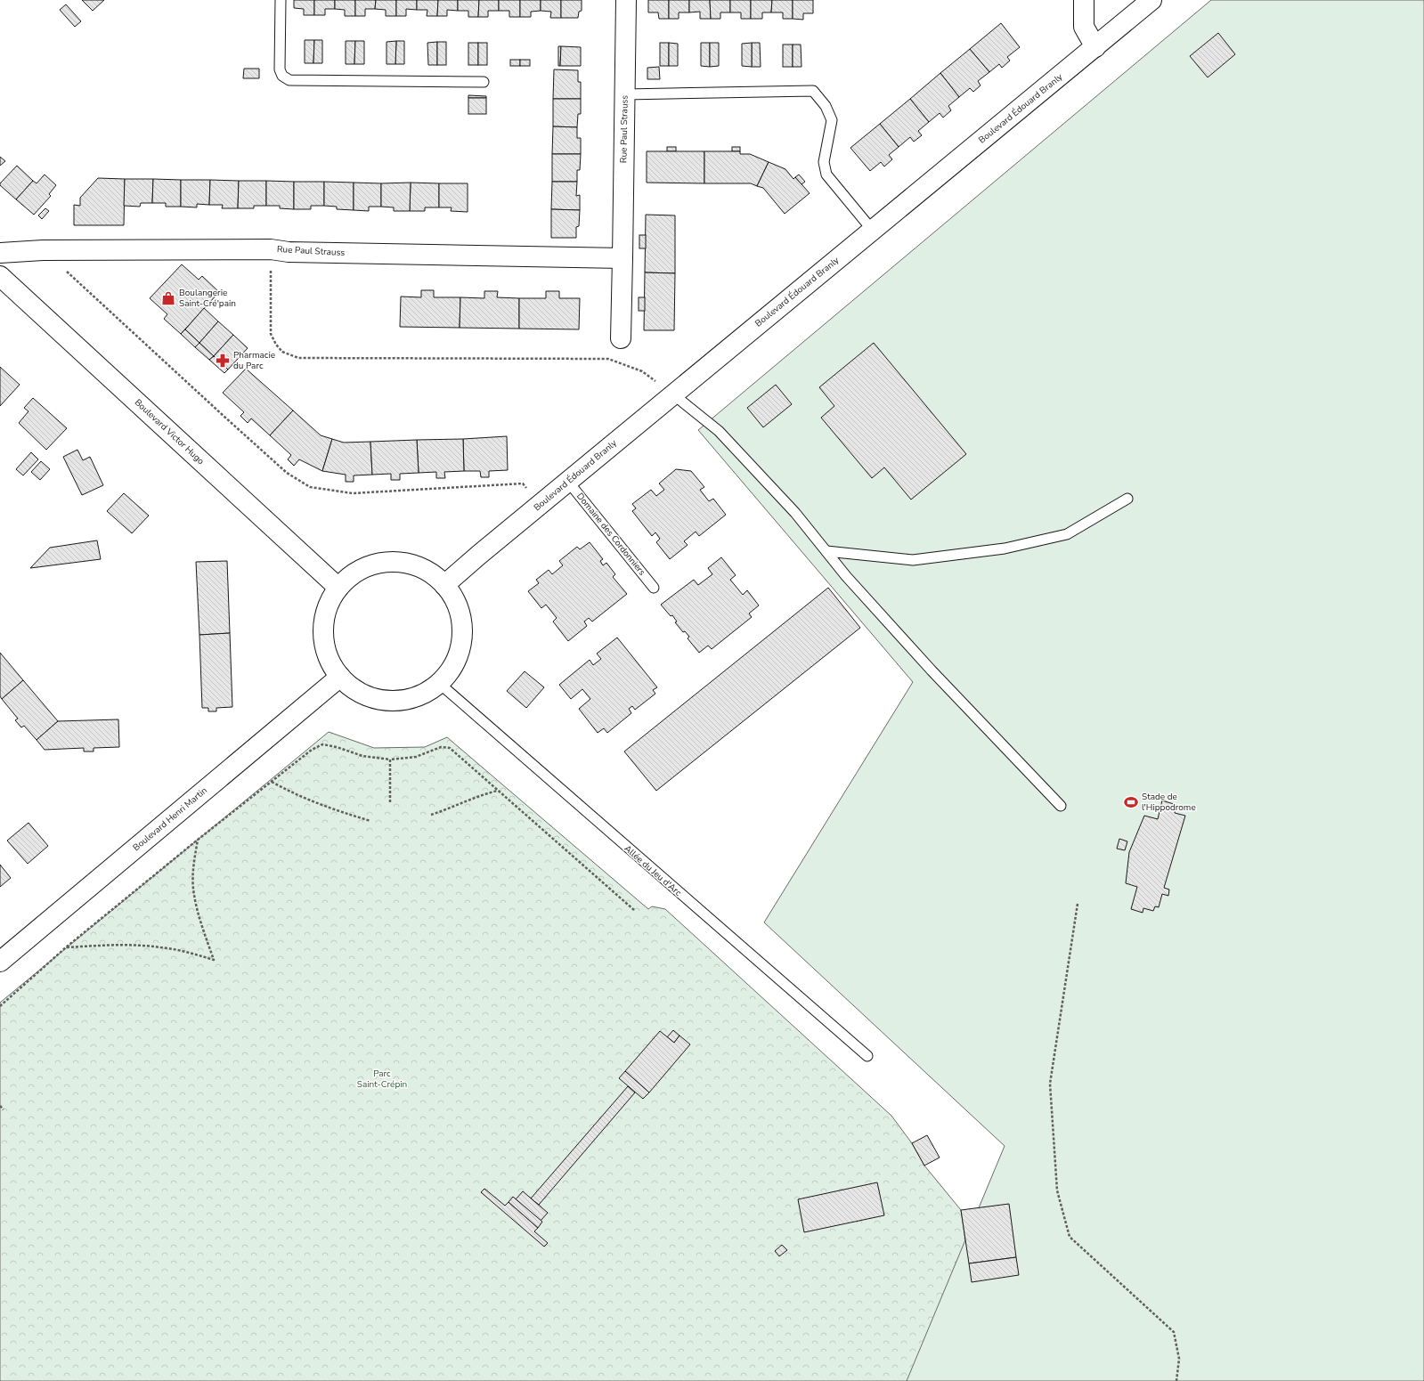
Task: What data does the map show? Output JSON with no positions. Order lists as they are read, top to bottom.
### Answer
{
  "streets": {
    "street": [
      "Boulevard Édouard Branly",
      "Rue Paul Strauss",
      "Boulevard Victor Hugo",
      "Boulevard Henri Martin"
    ],
    "lane": ["Domaine des Cordonniers", "Allée du Jeu d'Arc"]
  },
  "crossings": [
    ["Boulevard Édouard Branly", "Domaine des Cordonniers"]
  ],
  "parks": ["Parc Saint-Crépin"],
  "places": {
    "shop": ["Boulangerie Saint-Cré'pain"],
    "pharmacy": ["Pharmacie du Parc"],
    "sports": ["Stade de l'Hippodrome"]
  }
}
